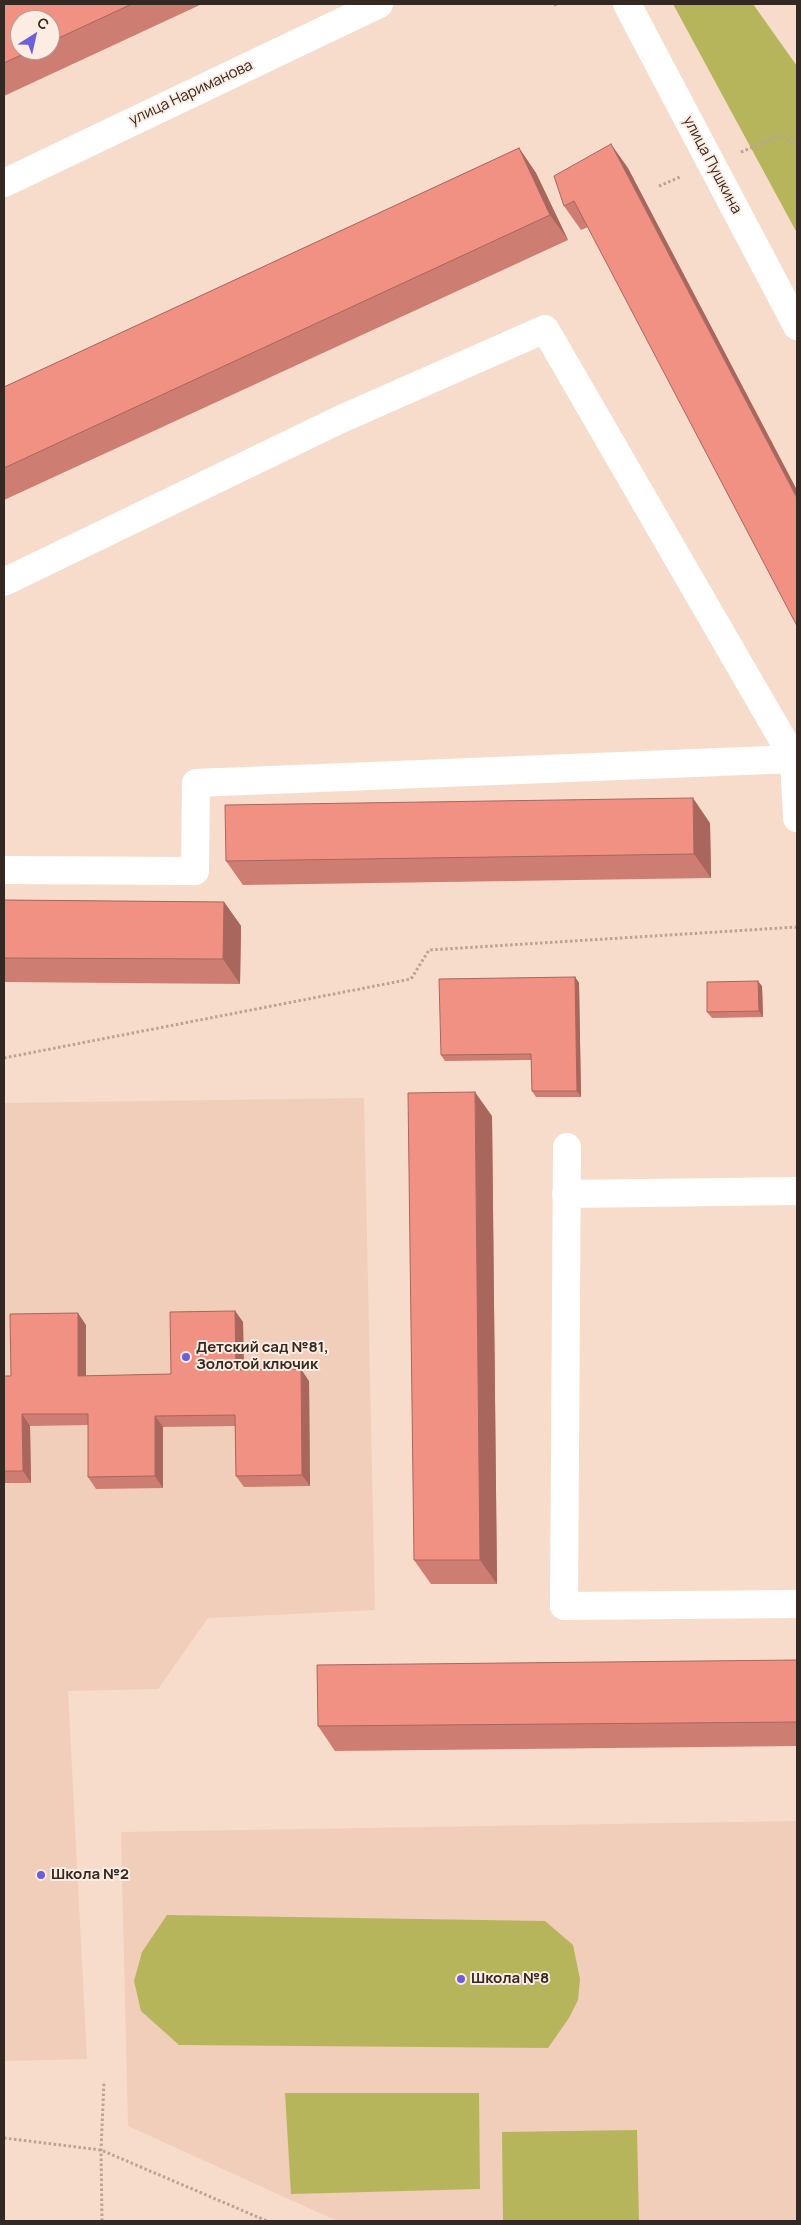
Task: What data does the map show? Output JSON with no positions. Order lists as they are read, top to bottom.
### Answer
{
  "streets": {
    "street": ["улица Нариманова", "улица Пушкина"]
  },
  "places": ["Детский сад №81, Золотой ключик", "Школа №2", "Школа №8"],
  "north": "top right"
}
